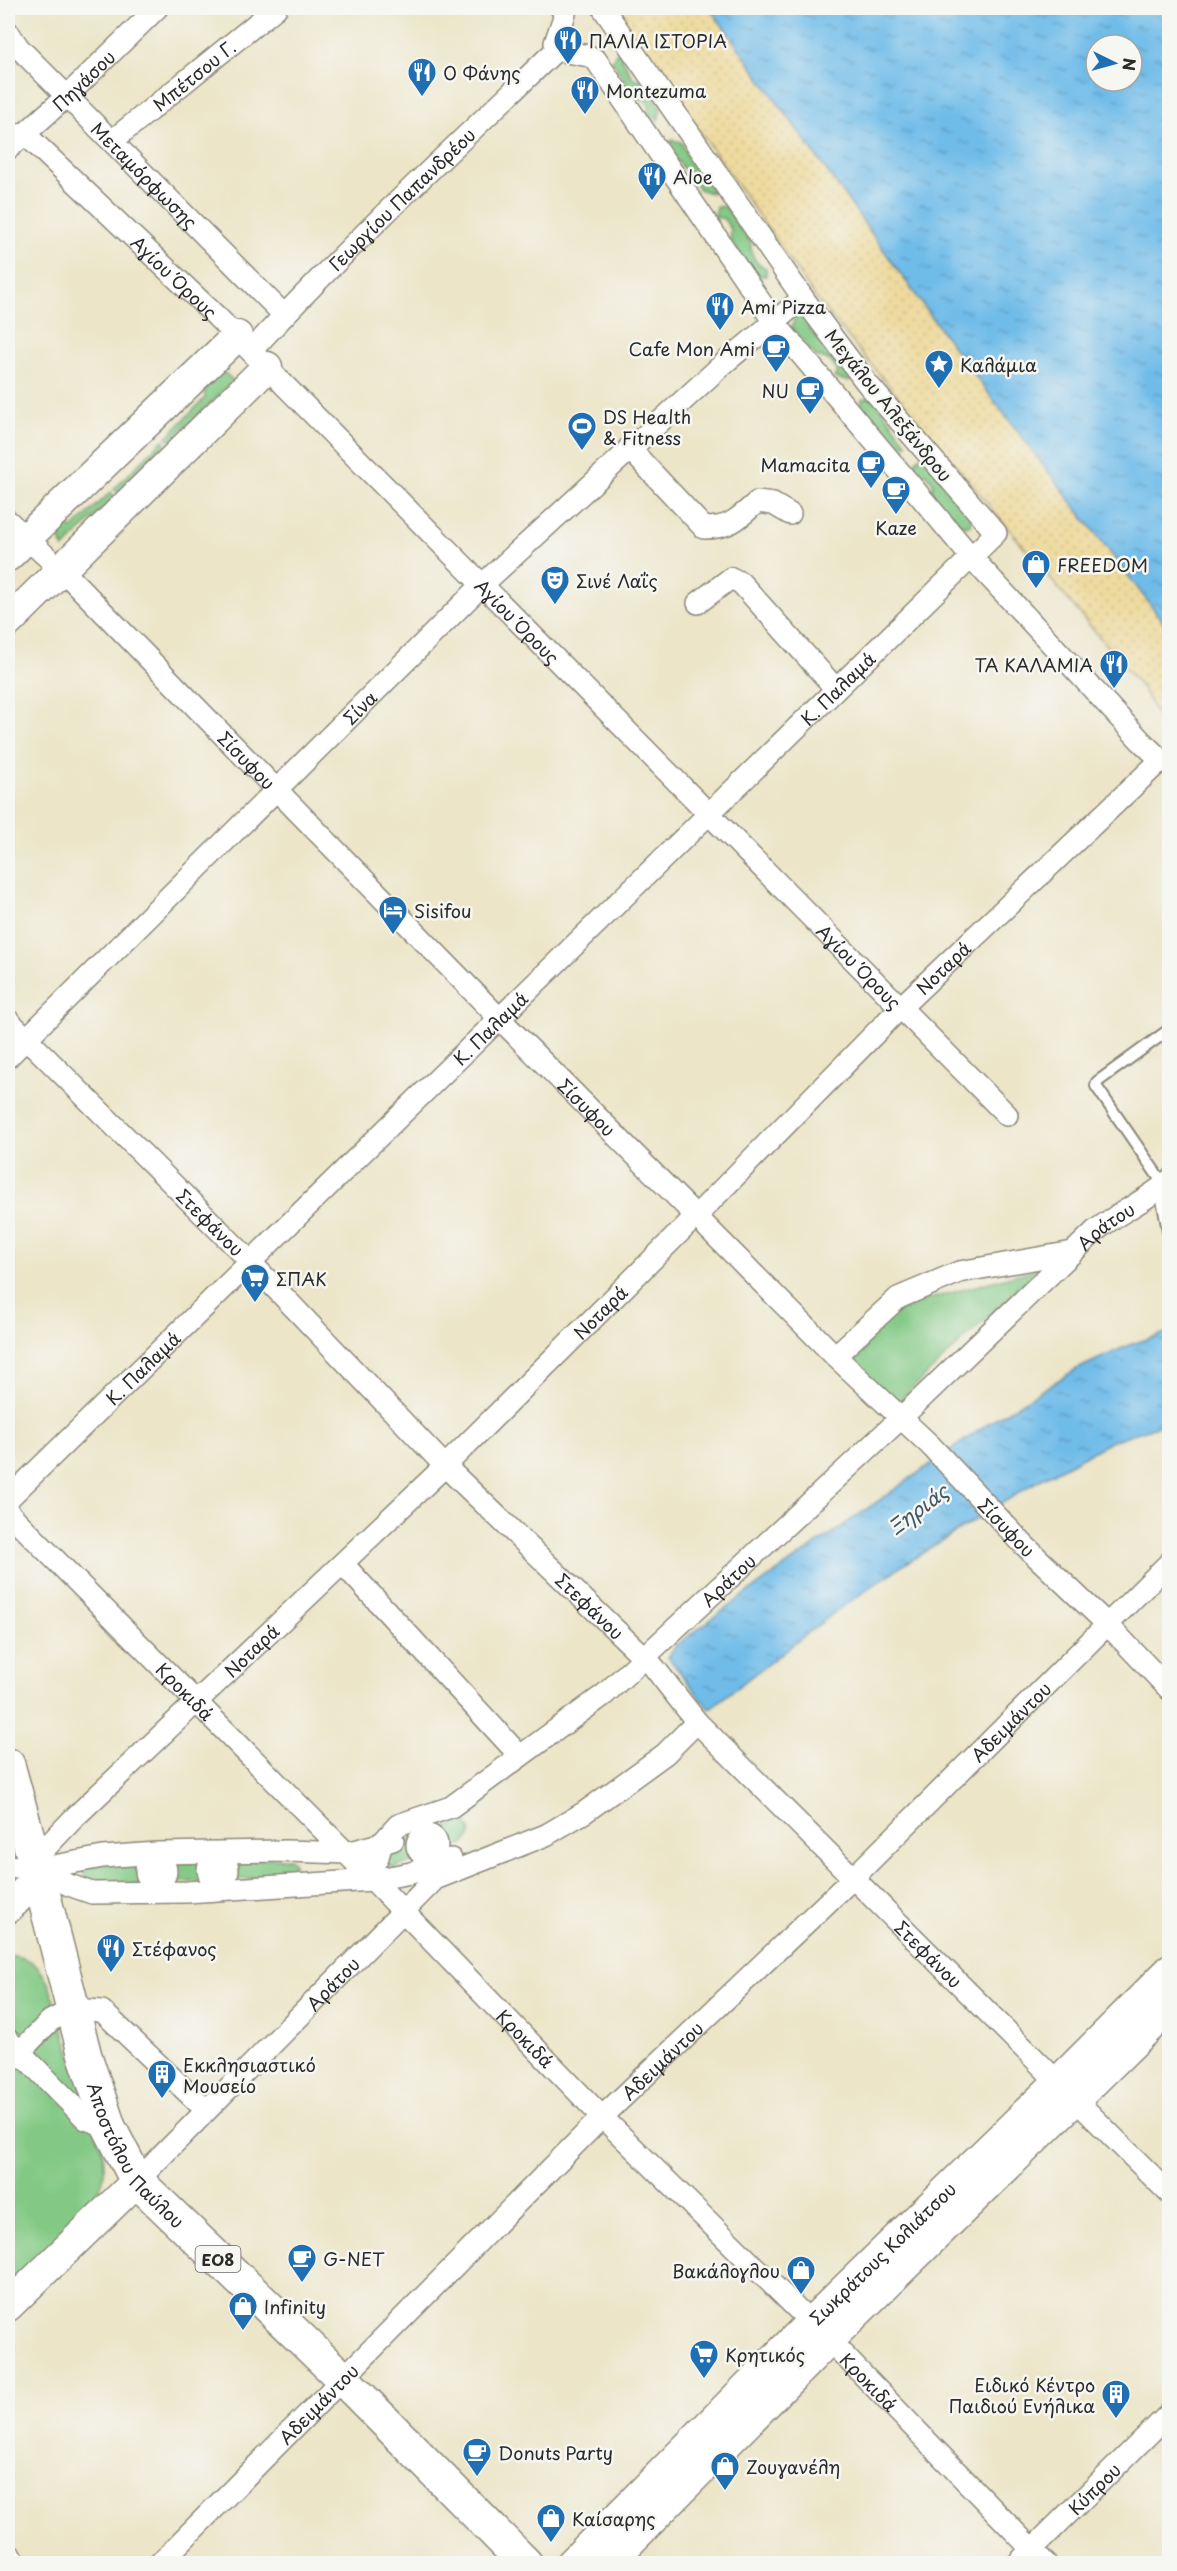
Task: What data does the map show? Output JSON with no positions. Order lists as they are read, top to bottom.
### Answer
{
  "streets": {
    "main road": ["Αποστόλου Παύλου", "ΕΟ8"],
    "street": [
      "Μπέτσου Γ.",
      "Πηγάσου",
      "Μεταμόρφωσης",
      "Γεωργίου Παπανδρέου",
      "Αγίου Όρους",
      "Μεγάλου Αλεξάνδρου",
      "Κ. Παλαμά",
      "Σίνα",
      "Σίσυφου",
      "Νοταρά",
      "Στεφάνου",
      "Αράτου",
      "Κροκιδά",
      "Αδειμάντου",
      "Σωκράτους Κολιάτσου",
      "Κύπρου"
    ]
  },
  "crossings": [
    ["Μπέτσου Γ.", "Μεταμόρφωσης"],
    ["Πηγάσου", "Μεταμόρφωσης"],
    ["Πηγάσου", "Αγίου Όρους"],
    ["Μεταμόρφωσης", "Γεωργίου Παπανδρέου"],
    ["Γεωργίου Παπανδρέου", "Αγίου Όρους"],
    ["Γεωργίου Παπανδρέου", "Σίσυφου"],
    ["Αγίου Όρους", "Κ. Παλαμά"],
    ["Αγίου Όρους", "Σίνα"],
    ["Αγίου Όρους", "Νοταρά"],
    ["Μεγάλου Αλεξάνδρου", "Κ. Παλαμά"],
    ["Μεγάλου Αλεξάνδρου", "Σίνα"],
    ["Κ. Παλαμά", "Σίσυφου"],
    ["Κ. Παλαμά", "Στεφάνου"],
    ["Σίνα", "Σίσυφου"],
    ["Σίνα", "Στεφάνου"],
    ["Σίσυφου", "Νοταρά"],
    ["Σίσυφου", "Αράτου"],
    ["Σίσυφου", "Αδειμάντου"],
    ["Νοταρά", "Στεφάνου"],
    ["Νοταρά", "Κροκιδά"],
    ["Νοταρά", "Αποστόλου Παύλου"],
    ["Νοταρά", "ΕΟ8"],
    ["Στεφάνου", "Αράτου"],
    ["Στεφάνου", "Αδειμάντου"],
    ["Στεφάνου", "Σωκράτους Κολιάτσου"],
    ["Αράτου", "Κροκιδά"],
    ["Αράτου", "Αποστόλου Παύλου"],
    ["Κροκιδά", "Αδειμάντου"],
    ["Κροκιδά", "Σωκράτους Κολιάτσου"],
    ["Κροκιδά", "Κύπρου"],
    ["Αδειμάντου", "Αποστόλου Παύλου"],
    ["Αποστόλου Παύλου", "ΕΟ8"]
  ],
  "water": ["Ξηριάς"],
  "places": {
    "restaurant": [
      "ΠΑΛΙΑ ΙΣΤΟΡΙΑ",
      "Ο Φάνης",
      "Montezuma",
      "Aloe",
      "Ami Pizza",
      "ΤΑ ΚΑΛΑΜΙΑ",
      "Στέφανος"
    ],
    "cafe": [
      "Cafe Mon Ami",
      "NU",
      "Mamacita",
      "Kaze",
      "G-NET",
      "Donuts Party"
    ],
    "place": ["Καλάμια"],
    "sports": ["DS Health & Fitness"],
    "shop": [
      "FREEDOM",
      "Βακάλογλου",
      "Infinity",
      "Ζουγανέλη",
      "Καίσαρης"
    ],
    "theatre": ["Σινέ Λαΐς"],
    "hotel": ["Sisifou"],
    "supermarket": ["ΣΠΑΚ", "Κρητικός"],
    "building": ["Εκκλησιαστικό Μουσείο", "Ειδικό Κέντρο Παιδιού Ενήλικα"]
  },
  "north": "right"
}
